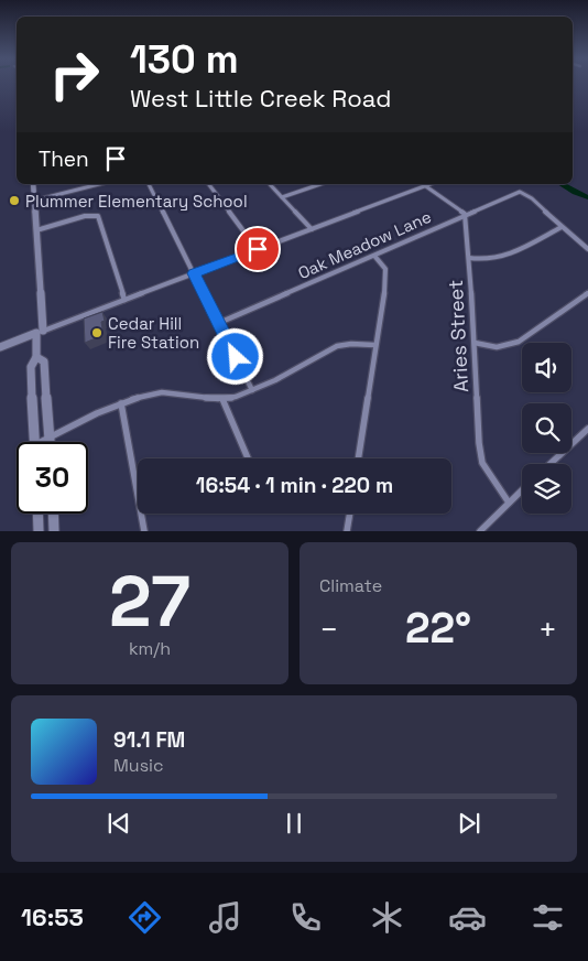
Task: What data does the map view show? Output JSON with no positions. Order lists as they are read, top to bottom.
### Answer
{
  "streets": {
    "street": ["Oak Meadow Lane", "Aries Street"]
  },
  "crossings": [
    ["Oak Meadow Lane", "Aries Street"]
  ],
  "places": ["Plummer Elementary School", "Cedar Hill Fire Station"],
  "page": {
    "turn": ["130 m", "West Little Creek Road"],
    "then": "Then",
    "limit": "30",
    "trip": "16:54 · 1 min · 220 m",
    "tile": [
      ["27", "km/h"],
      "Climate"
    ],
    "heat": ["−", "22°", "+"],
    "song": ["91.1 FM", "Music"],
    "tabs": "16:53"
  }
}
